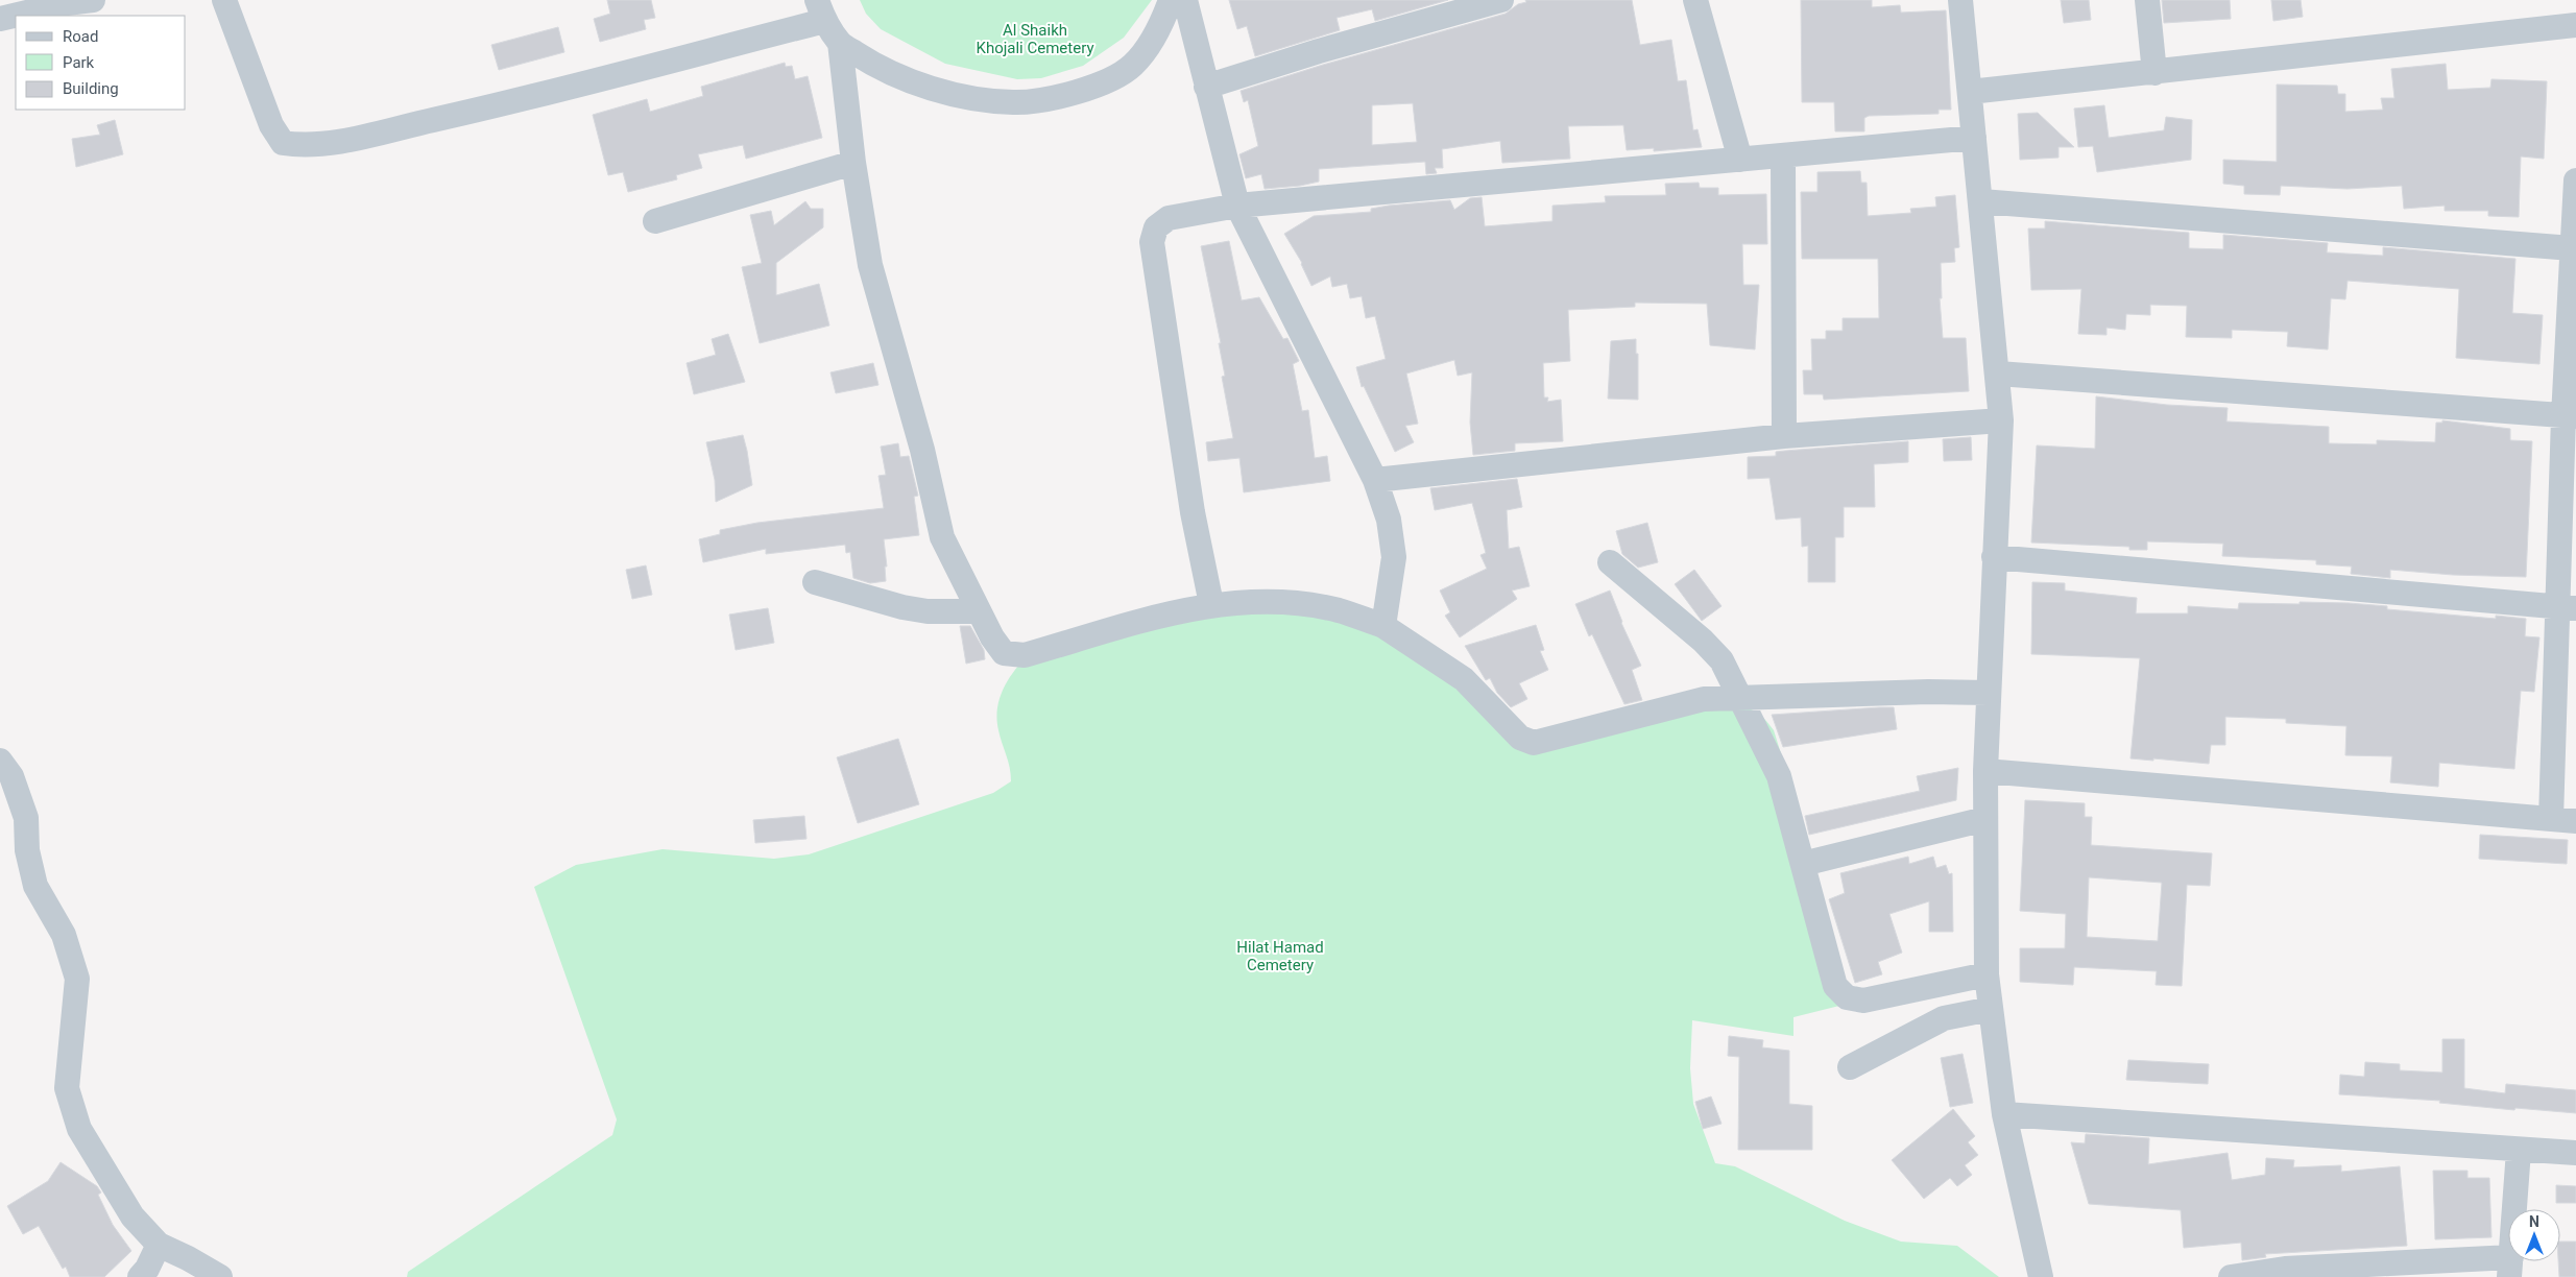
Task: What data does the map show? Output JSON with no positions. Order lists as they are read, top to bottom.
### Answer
{
  "parks": ["Al Shaikh Khojali Cemetery", "Hilat Hamad Cemetery"],
  "legend": ["Road", "Park", "Building"],
  "north": "top"
}
